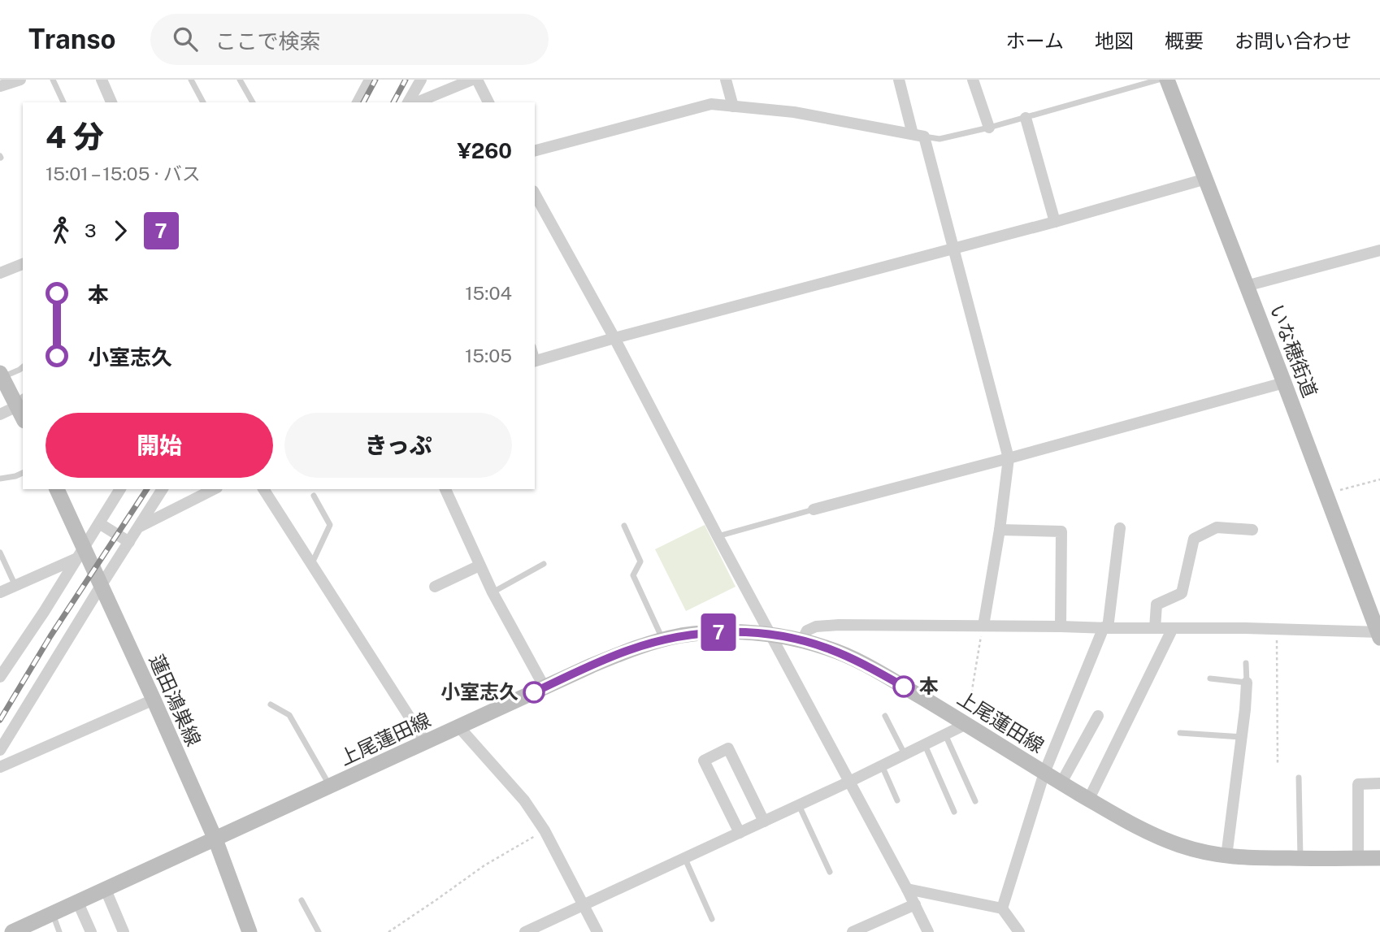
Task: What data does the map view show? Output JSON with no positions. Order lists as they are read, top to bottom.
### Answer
{
  "streets": {
    "main road": ["いな穂街道", "蓮田鴻巣線", "上尾蓮田線"]
  },
  "crossings": [
    ["蓮田鴻巣線", "上尾蓮田線"]
  ],
  "places": ["本", "小室志久"],
  "lines": ["bus line 7"],
  "page": {
    "header": "Transo",
    "search": "ここで検索",
    "nav": [
      "ホーム",
      "地図",
      "概要",
      "お問い合わせ"
    ],
    "on_map": "7",
    "heading": ["4 分", "15:01 – 15:05 · バス", "¥260"],
    "legs": ["3", "7"],
    "list": [
      {
        "name": "本",
        "value": "15:04"
      },
      {
        "name": "小室志久",
        "value": "15:05"
      }
    ],
    "buttons": ["開始", "きっぷ"]
  }
}
